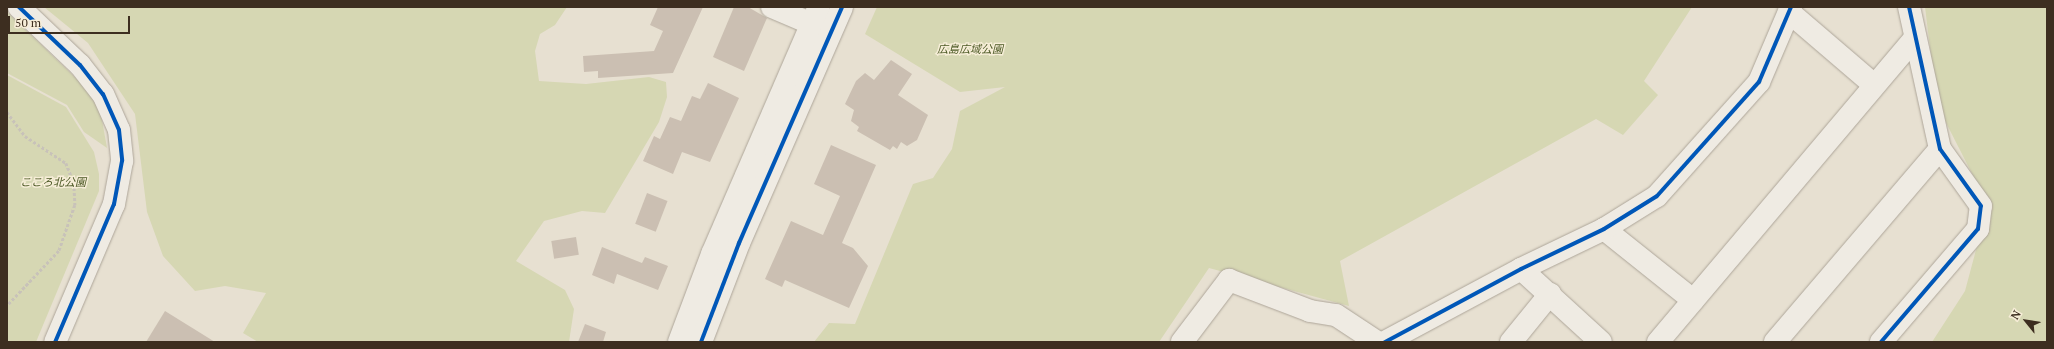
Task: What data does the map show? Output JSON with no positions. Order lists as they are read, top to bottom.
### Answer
{
  "parks": ["広島広域公園", "こころ北公園"],
  "scale_bar": "50 m",
  "north": "top left"
}
